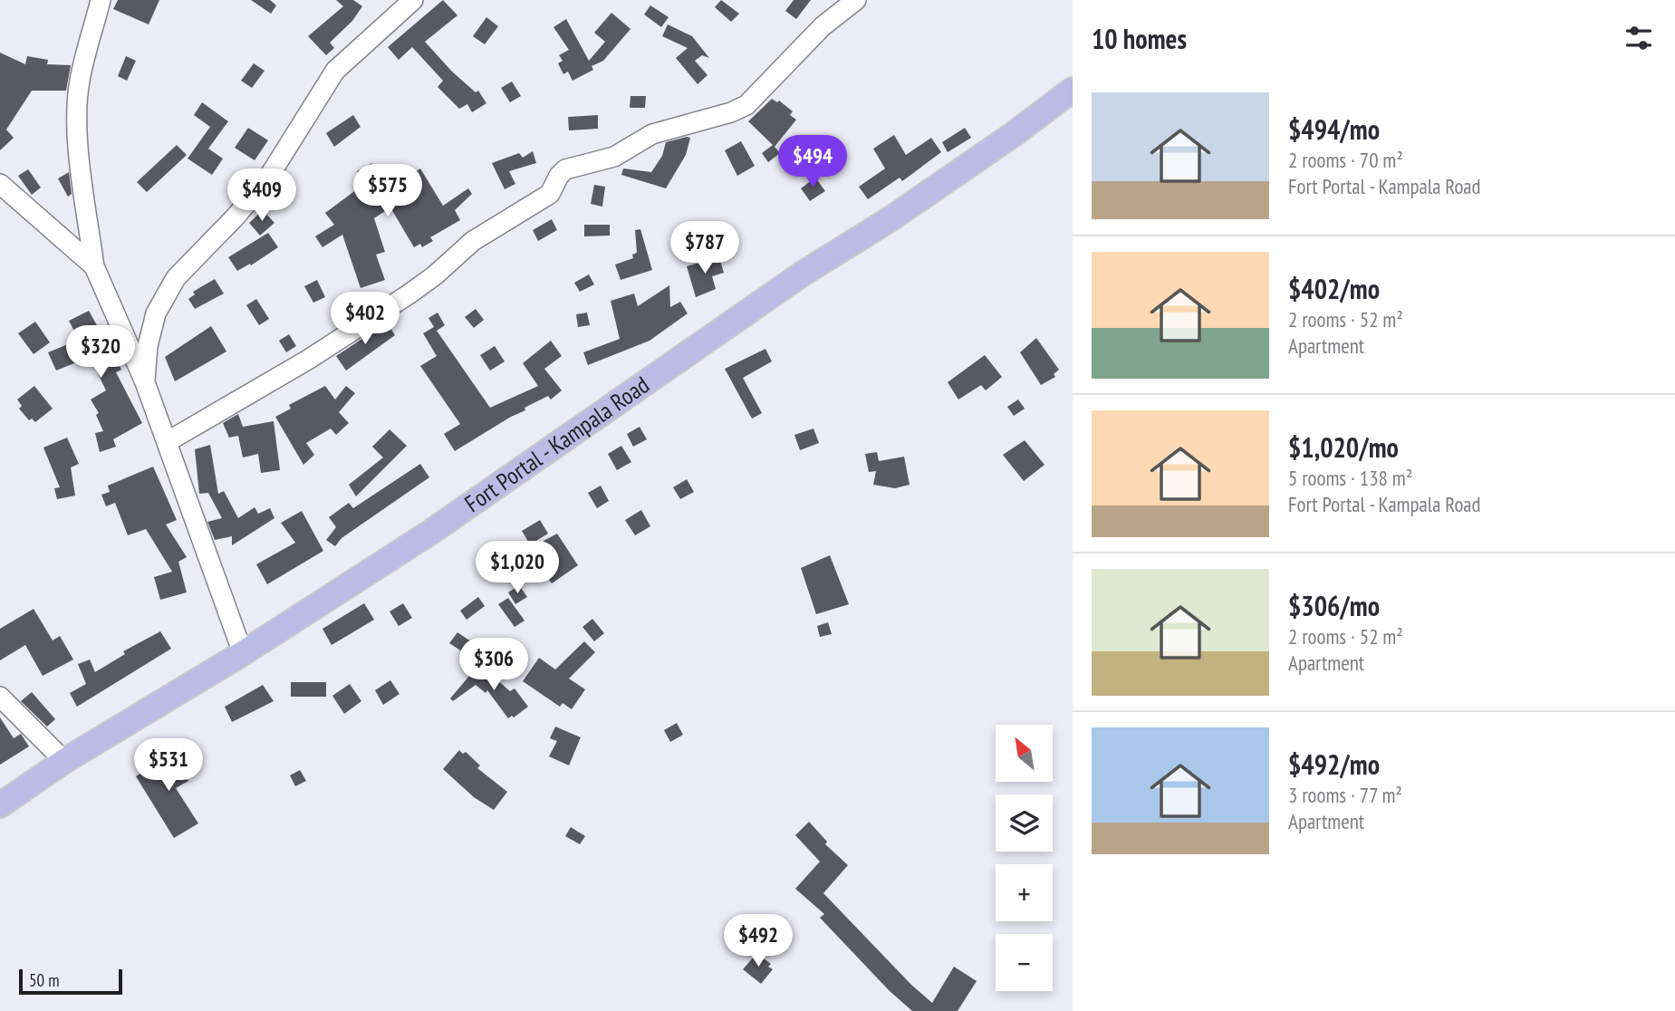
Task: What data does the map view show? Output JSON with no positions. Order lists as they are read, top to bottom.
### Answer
{
  "streets": {
    "main road": ["Fort Portal - Kampala Road"]
  },
  "scale_bar": "50 m",
  "north": "top left",
  "page": {
    "heading": "10 homes",
    "list": [
      {
        "name": "$494/mo",
        "note": "2 rooms · 70 m² · Fort Portal - Kampala Road"
      },
      {
        "name": "$402/mo",
        "note": "2 rooms · 52 m² · Apartment"
      },
      {
        "name": "$1,020/mo",
        "note": "5 rooms · 138 m² · Fort Portal - Kampala Road"
      },
      {
        "name": "$306/mo",
        "note": "2 rooms · 52 m² · Apartment"
      },
      {
        "name": "$492/mo",
        "note": "3 rooms · 77 m² · Apartment"
      }
    ],
    "price": [
      "$494",
      "$575",
      "$409",
      "$787",
      "$402",
      "$320",
      "$1,020",
      "$306",
      "$531",
      "$492"
    ],
    "map_buttons": ["+", "−"],
    "scale": "50 m"
  }
}
